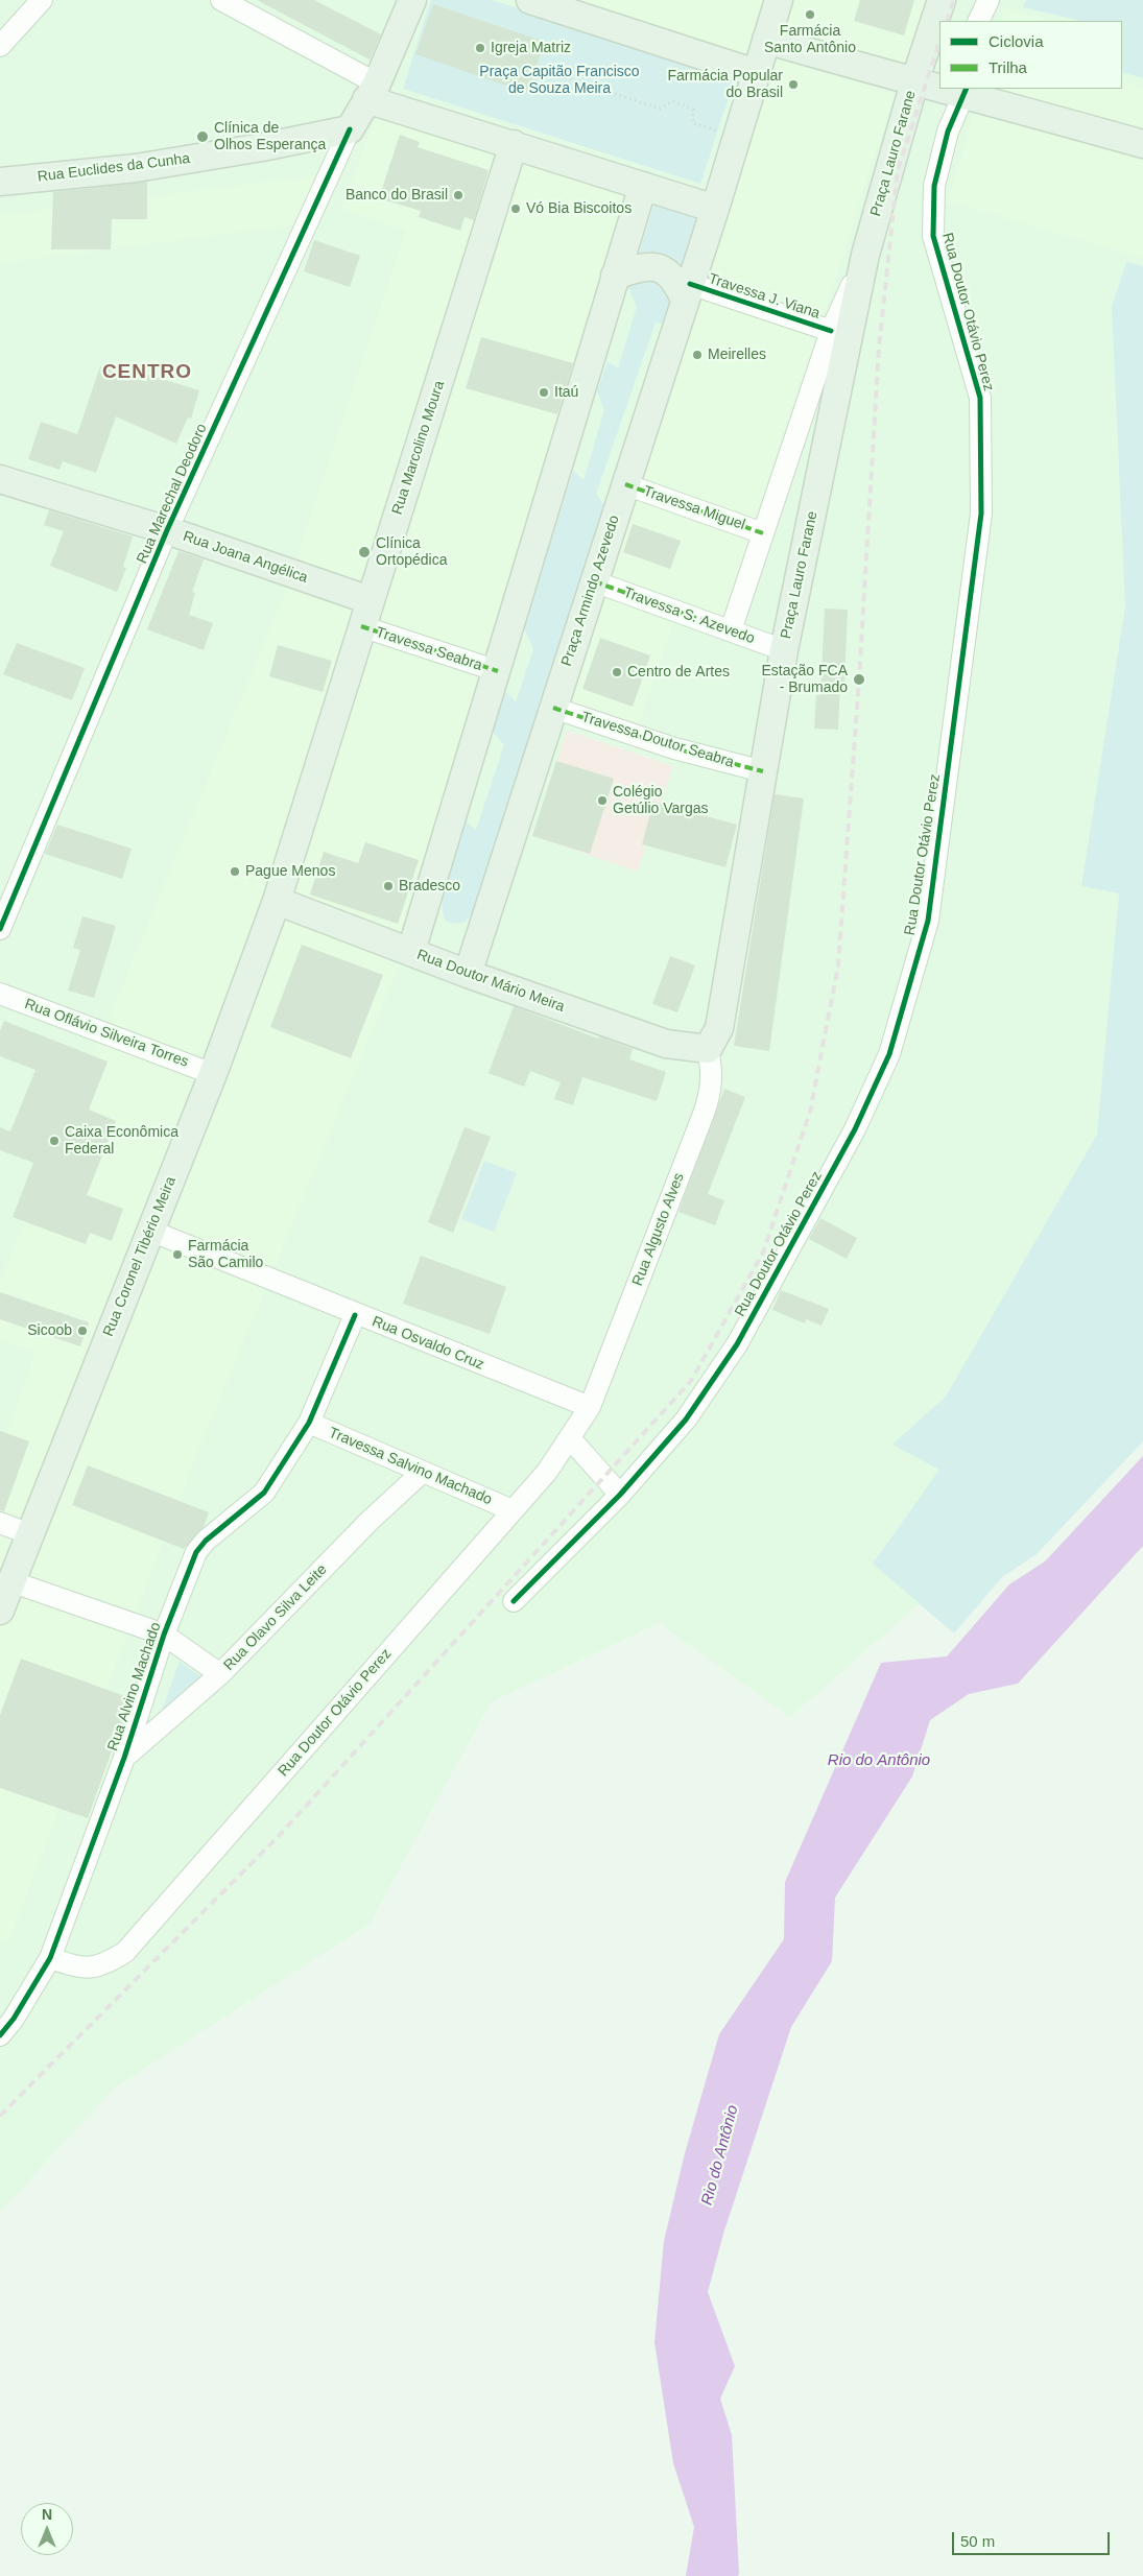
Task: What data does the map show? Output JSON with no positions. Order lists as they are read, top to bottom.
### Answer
{
  "streets": {
    "main road": [
      "Praça Lauro Farane",
      "Rua Euclides da Cunha",
      "Rua Marcolino Moura",
      "Rua Joana Angélica",
      "Praça Armindo Azevedo",
      "Rua Doutor Mário Meira",
      "Rua Coronel Tibério Meira"
    ],
    "street": [
      "Travessa J. Viana",
      "Rua Doutor Otávio Perez",
      "Rua Marechal Deodoro",
      "Travessa Miguel",
      "Travessa S. Azevedo",
      "Travessa Seabra",
      "Travessa Doutor Seabra",
      "Rua Oflávio Silveira Torres",
      "Rua Algusto Alves",
      "Rua Osvaldo Cruz",
      "Travessa Salvino Machado",
      "Rua Olavo Silva Leite",
      "Rua Alvino Machado"
    ]
  },
  "crossings": [
    ["Praça Lauro Farane", "Travessa J. Viana"],
    ["Praça Lauro Farane", "Travessa Miguel"],
    ["Praça Lauro Farane", "Travessa S. Azevedo"],
    ["Praça Lauro Farane", "Travessa Doutor Seabra"],
    ["Praça Lauro Farane", "Rua Doutor Mário Meira"],
    ["Praça Lauro Farane", "Rua Algusto Alves"],
    ["Rua Euclides da Cunha", "Rua Marechal Deodoro"],
    ["Travessa J. Viana", "Praça Armindo Azevedo"],
    ["Rua Doutor Otávio Perez", "Rua Algusto Alves"],
    ["Rua Doutor Otávio Perez", "Rua Osvaldo Cruz"],
    ["Rua Doutor Otávio Perez", "Travessa Salvino Machado"],
    ["Rua Doutor Otávio Perez", "Rua Alvino Machado"],
    ["Rua Marcolino Moura", "Rua Joana Angélica"],
    ["Rua Marcolino Moura", "Travessa Seabra"],
    ["Rua Marcolino Moura", "Rua Doutor Mário Meira"],
    ["Rua Marcolino Moura", "Rua Coronel Tibério Meira"],
    ["Rua Marechal Deodoro", "Rua Joana Angélica"],
    ["Travessa Miguel", "Praça Armindo Azevedo"],
    ["Praça Armindo Azevedo", "Travessa S. Azevedo"],
    ["Praça Armindo Azevedo", "Travessa Doutor Seabra"],
    ["Praça Armindo Azevedo", "Rua Doutor Mário Meira"],
    ["Rua Doutor Mário Meira", "Rua Algusto Alves"],
    ["Rua Doutor Mário Meira", "Rua Coronel Tibério Meira"],
    ["Rua Oflávio Silveira Torres", "Rua Coronel Tibério Meira"],
    ["Rua Algusto Alves", "Rua Osvaldo Cruz"],
    ["Rua Coronel Tibério Meira", "Rua Osvaldo Cruz"],
    ["Rua Osvaldo Cruz", "Rua Alvino Machado"],
    ["Travessa Salvino Machado", "Rua Olavo Silva Leite"],
    ["Travessa Salvino Machado", "Rua Alvino Machado"],
    ["Rua Olavo Silva Leite", "Rua Alvino Machado"]
  ],
  "districts": ["CENTRO"],
  "water": ["Rio do Antônio"],
  "parks": ["Praça Capitão Francisco de Souza Meira"],
  "places": [
    "Farmácia Santo Antônio",
    "Igreja Matriz",
    "Farmácia Popular do Brasil",
    "Clínica de Olhos Esperança",
    "Banco do Brasil",
    "Vó Bia Biscoitos",
    "Meirelles",
    "Itaú",
    "Clínica Ortopédica",
    "Centro de Artes",
    "Estação FCA - Brumado",
    "Colégio Getúlio Vargas",
    "Pague Menos",
    "Bradesco",
    "Caixa Econômica Federal",
    "Farmácia São Camilo",
    "Sicoob"
  ],
  "legend": ["Ciclovia", "Trilha"],
  "scale_bar": "50 m",
  "north": "top"
}
